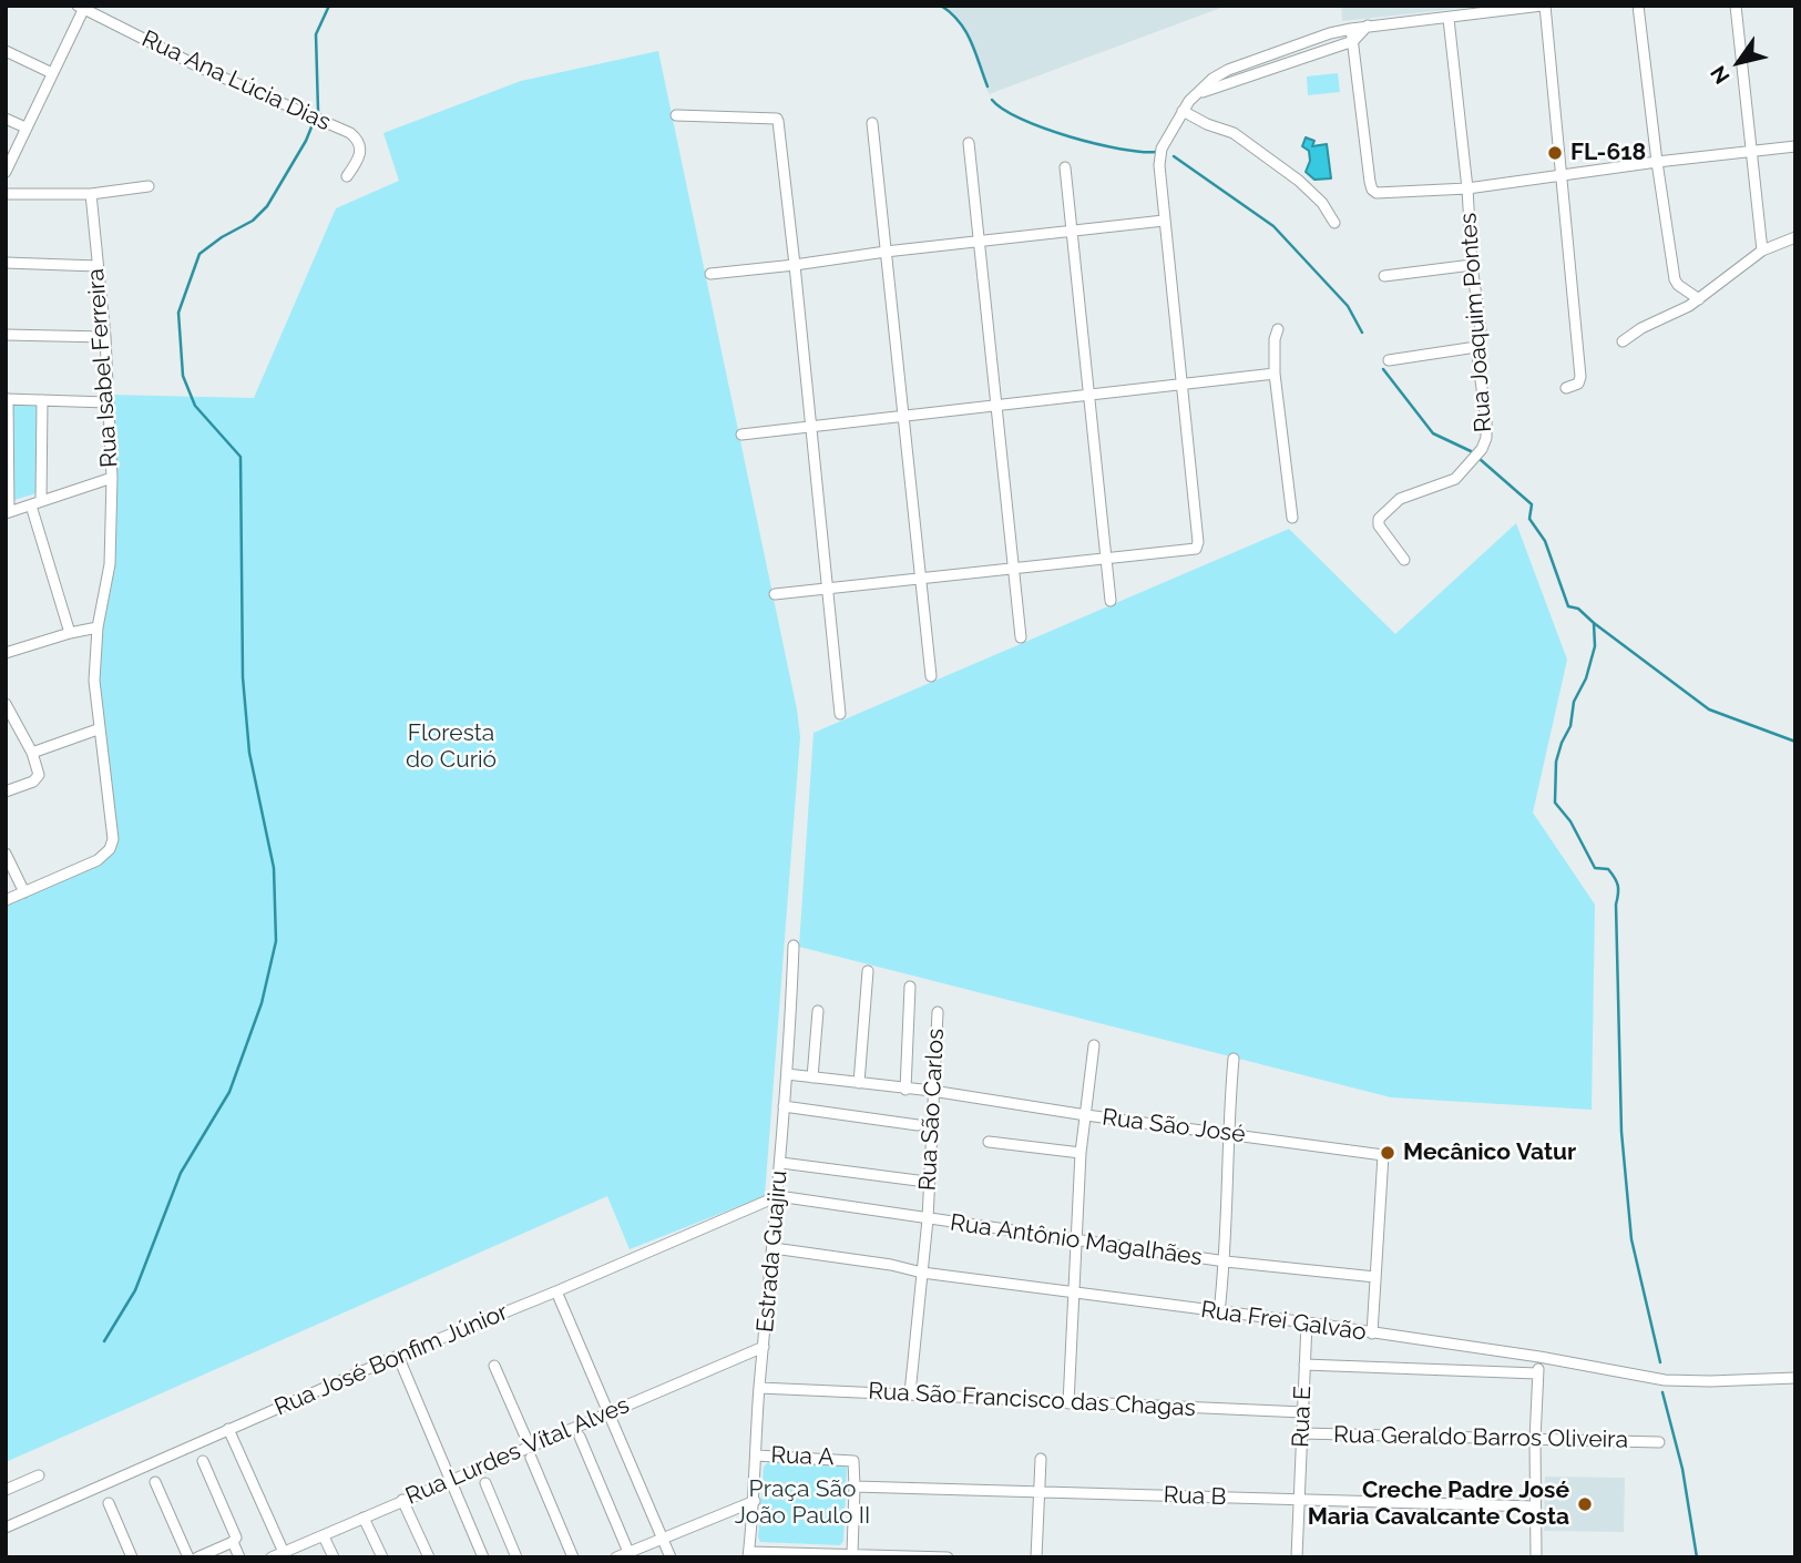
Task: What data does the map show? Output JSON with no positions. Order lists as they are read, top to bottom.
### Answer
{
  "streets": {
    "street": [
      "Rua Ana Lúcia Dias",
      "Rua Joaquim Pontes",
      "Rua Isabel Ferreira",
      "Rua São Carlos",
      "Rua São José",
      "Rua Antônio Magalhães",
      "Estrada Guajiru",
      "Rua Frei Galvão",
      "Rua José Bonfim Júnior",
      "Rua São Francisco das Chagas",
      "Rua E",
      "Rua Geraldo Barros Oliveira",
      "Rua Lurdes Vítal Alves",
      "Rua A",
      "Rua B"
    ]
  },
  "crossings": [
    ["Rua São Carlos", "Rua São José"],
    ["Rua São Carlos", "Rua Antônio Magalhães"],
    ["Rua São Carlos", "Rua Frei Galvão"],
    ["Rua São Carlos", "Rua São Francisco das Chagas"],
    ["Rua São José", "Rua Antônio Magalhães"],
    ["Rua São José", "Estrada Guajiru"],
    ["Rua São José", "Rua Frei Galvão"],
    ["Rua Antônio Magalhães", "Estrada Guajiru"],
    ["Rua Antônio Magalhães", "Rua José Bonfim Júnior"],
    ["Estrada Guajiru", "Rua Frei Galvão"],
    ["Estrada Guajiru", "Rua José Bonfim Júnior"],
    ["Estrada Guajiru", "Rua São Francisco das Chagas"],
    ["Estrada Guajiru", "Rua Lurdes Vítal Alves"],
    ["Estrada Guajiru", "Rua A"],
    ["Rua Frei Galvão", "Rua E"],
    ["Rua São Francisco das Chagas", "Rua E"],
    ["Rua E", "Rua Geraldo Barros Oliveira"],
    ["Rua E", "Rua B"],
    ["Rua A", "Rua B"]
  ],
  "parks": ["Floresta do Curió", "Praça São João Paulo II"],
  "places": ["FL-618", "Mecânico Vatur", "Creche Padre José Maria Cavalcante Costa"],
  "north": "bottom left"
}
